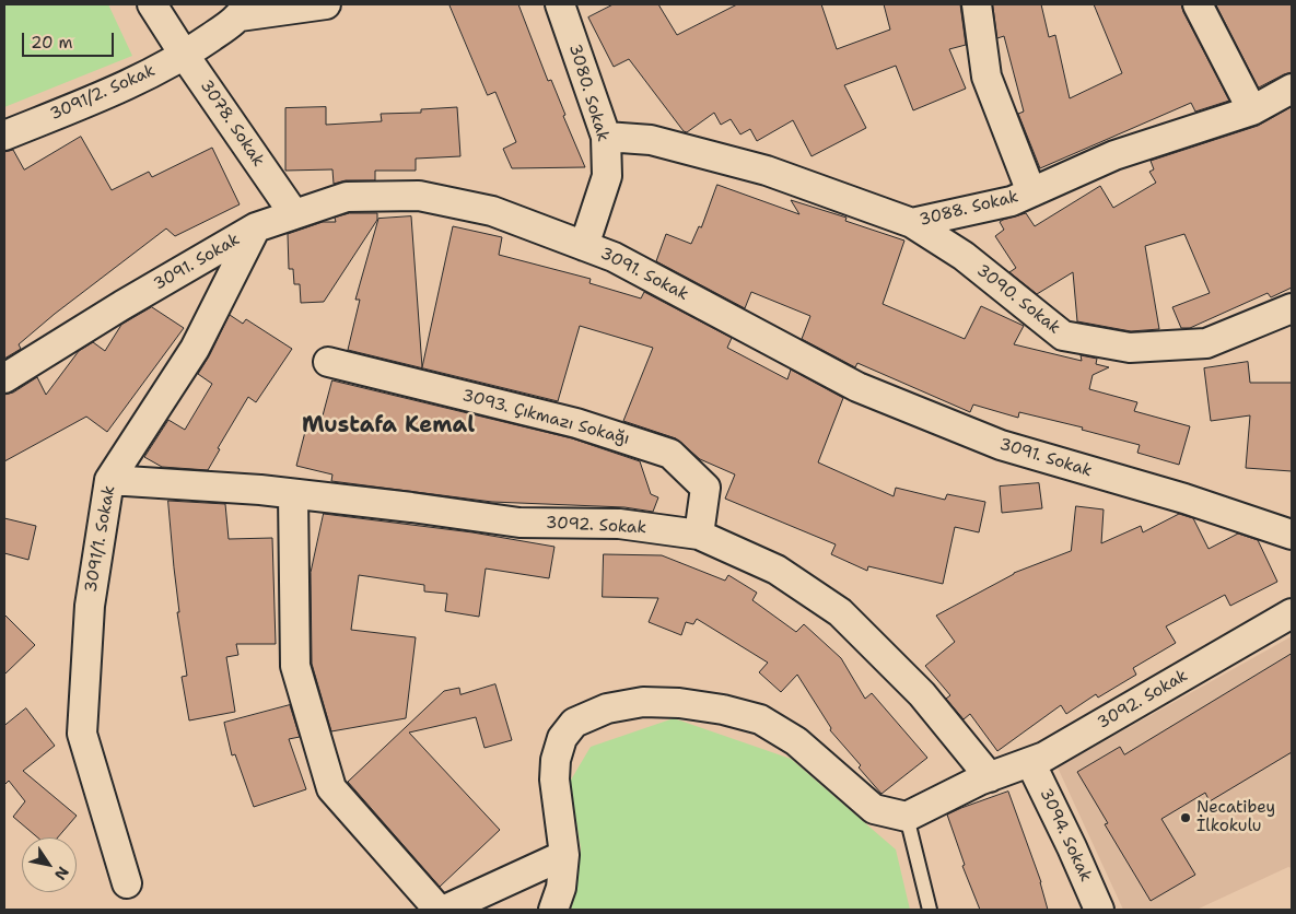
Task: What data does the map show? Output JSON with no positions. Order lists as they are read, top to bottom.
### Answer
{
  "streets": {
    "street": [
      "3091/2. Sokak",
      "3080. Sokak",
      "3078. Sokak",
      "3088. Sokak",
      "3091. Sokak",
      "3090. Sokak",
      "3093. Çıkmazı Sokağı",
      "3092. Sokak",
      "3091/1. Sokak",
      "3094. Sokak"
    ]
  },
  "crossings": [
    ["3091/2. Sokak", "3078. Sokak"],
    ["3080. Sokak", "3088. Sokak"],
    ["3080. Sokak", "3091. Sokak"],
    ["3078. Sokak", "3091. Sokak"],
    ["3088. Sokak", "3090. Sokak"],
    ["3091. Sokak", "3091/1. Sokak"],
    ["3093. Çıkmazı Sokağı", "3092. Sokak"],
    ["3092. Sokak", "3091/1. Sokak"],
    ["3092. Sokak", "3094. Sokak"]
  ],
  "districts": ["Mustafa Kemal"],
  "places": ["Necatibey İlkokulu"],
  "scale_bar": "20 m",
  "north": "bottom right"
}
